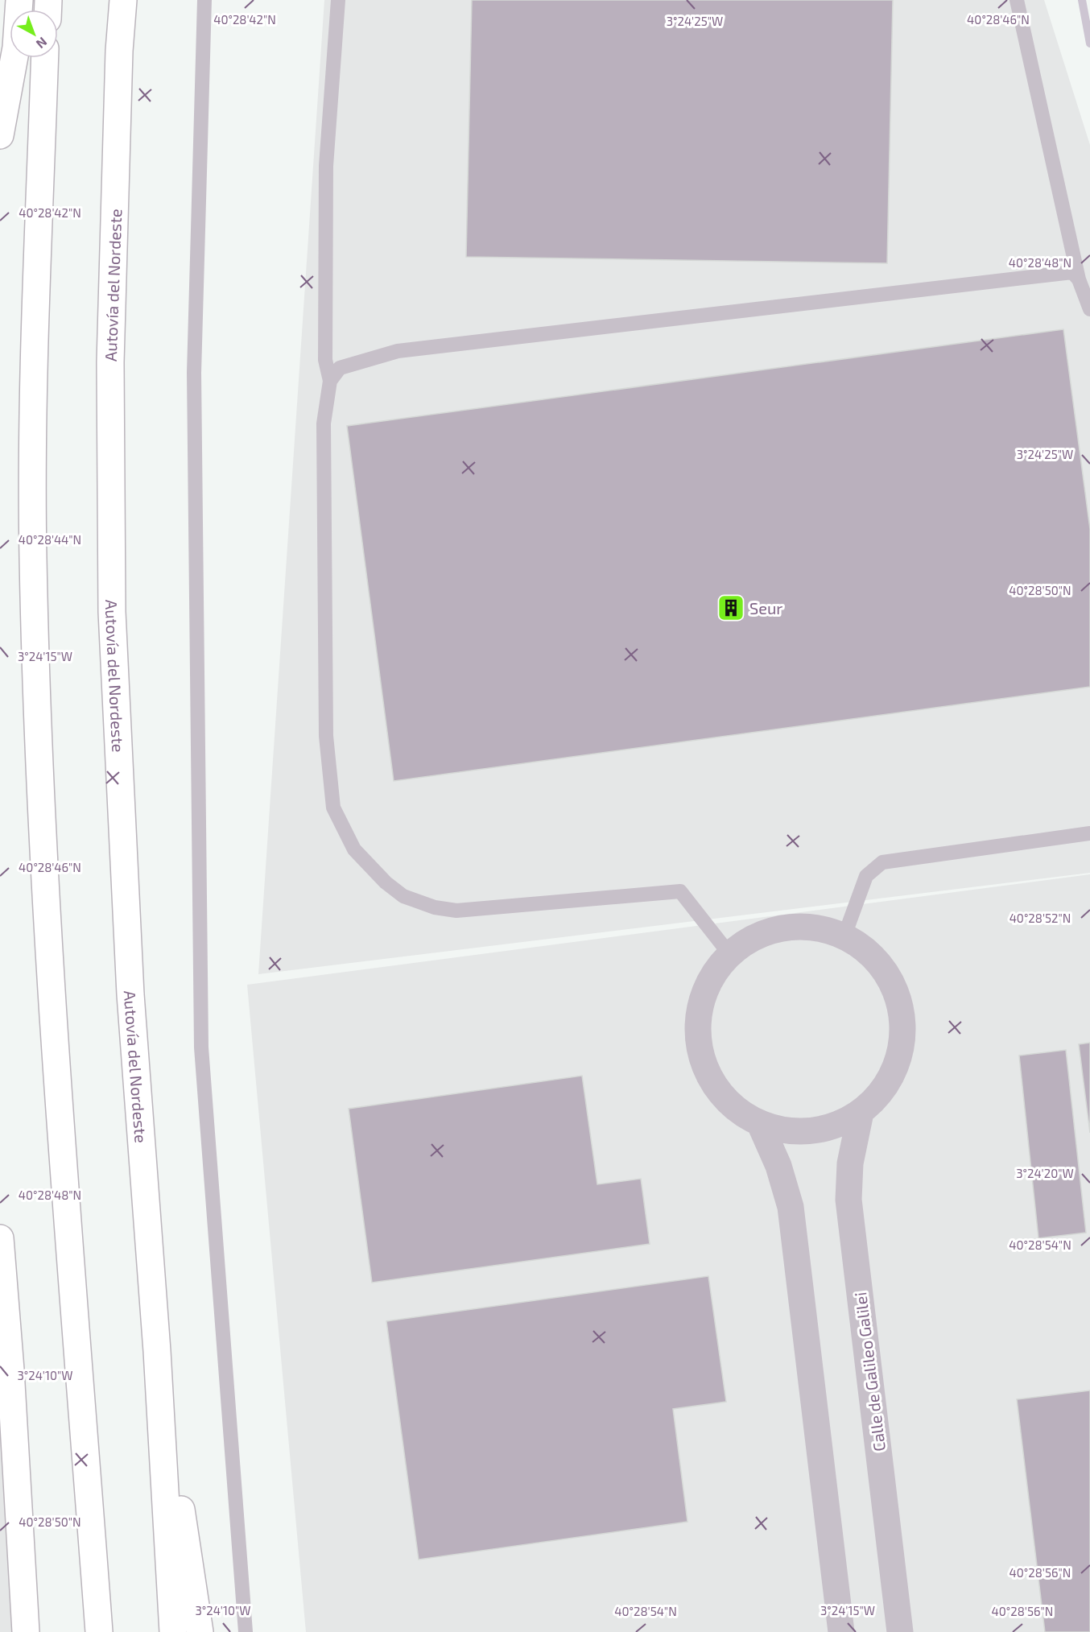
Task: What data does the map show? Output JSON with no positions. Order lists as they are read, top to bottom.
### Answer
{
  "streets": {
    "highway": ["Autovía del Nordeste"],
    "street": ["Calle de Galileo Galilei"]
  },
  "places": {
    "building": ["Seur"]
  },
  "north": "bottom right",
  "coordinates": [
    "40°28'42\"N",
    "40°28'46\"N",
    "3°24'25\"W",
    "40°28'48\"N",
    "40°28'44\"N",
    "40°28'50\"N",
    "3°24'15\"W",
    "40°28'52\"N",
    "3°24'20\"W",
    "40°28'54\"N",
    "3°24'10\"W",
    "40°28'56\"N"
  ]
}
